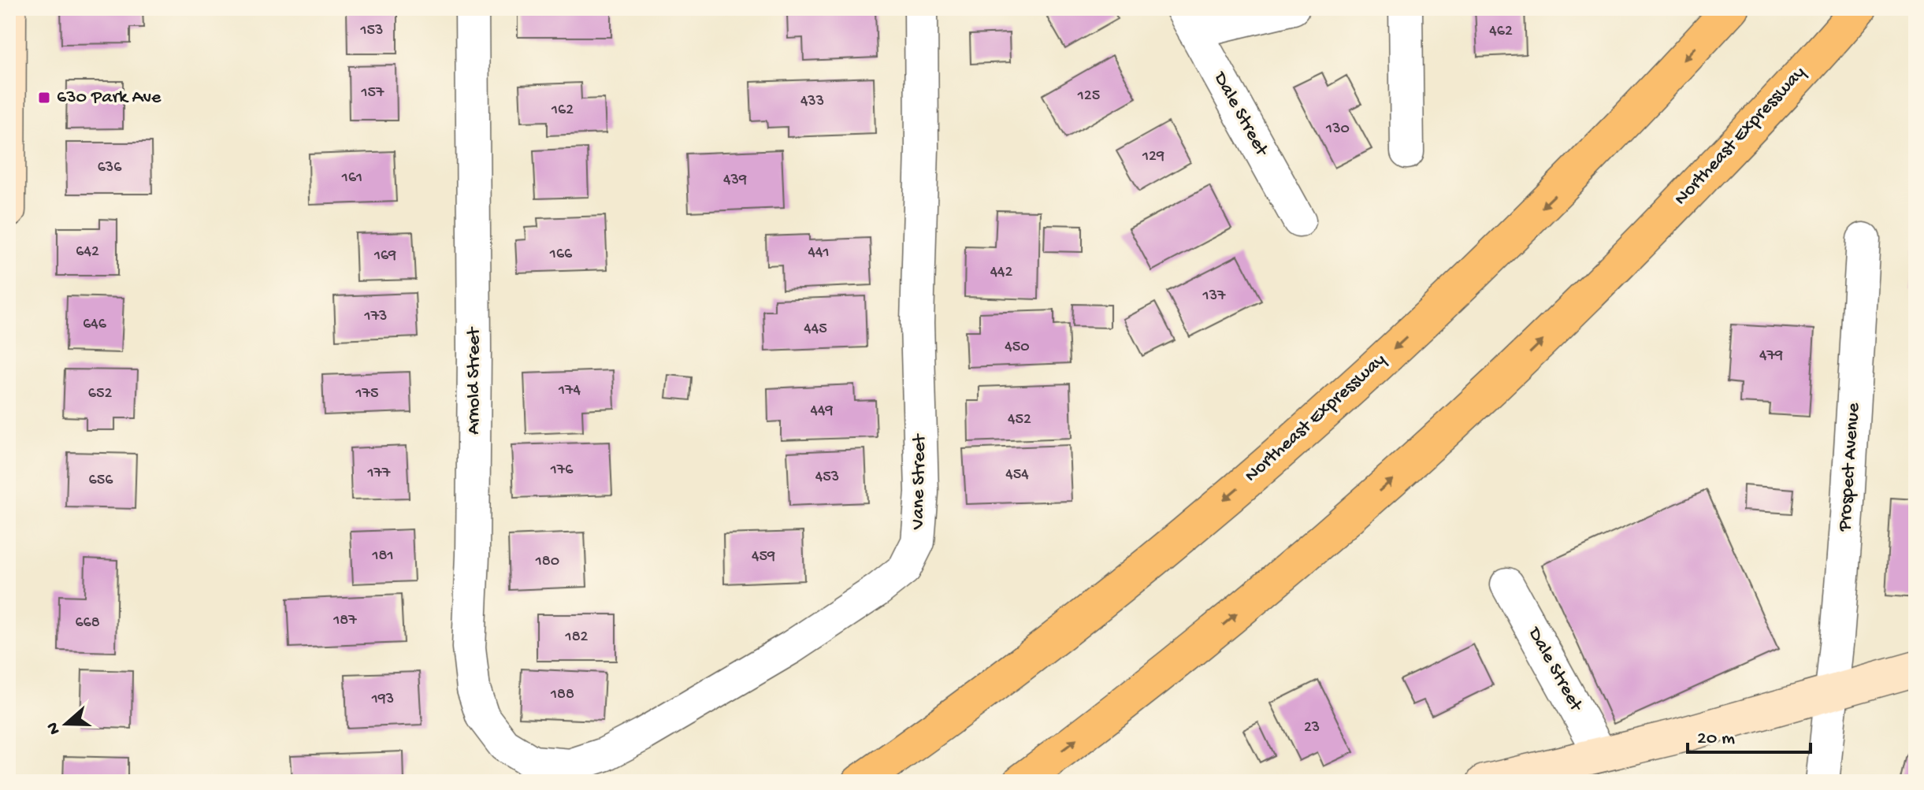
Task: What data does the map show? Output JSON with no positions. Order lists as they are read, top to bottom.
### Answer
{
  "streets": {
    "highway": ["Northeast Expressway"],
    "street": [
      "Dale Street",
      "Arnold Street",
      "Prospect Avenue",
      "Vane Street"
    ]
  },
  "crossings": [
    ["Arnold Street", "Vane Street"]
  ],
  "places": {
    "transit": ["630 Park Ave"]
  },
  "house_numbers": [
    "153",
    "462",
    "157",
    "125",
    "433",
    "162",
    "130",
    "129",
    "636",
    "161",
    "439",
    "642",
    "441",
    "166",
    "169",
    "442",
    "137",
    "173",
    "646",
    "445",
    "450",
    "479",
    "174",
    "652",
    "175",
    "449",
    "452",
    "176",
    "177",
    "454",
    "453",
    "656",
    "181",
    "459",
    "180",
    "187",
    "668",
    "182",
    "188",
    "193",
    "23"
  ],
  "scale_bar": "20 m",
  "north": "left"
}
